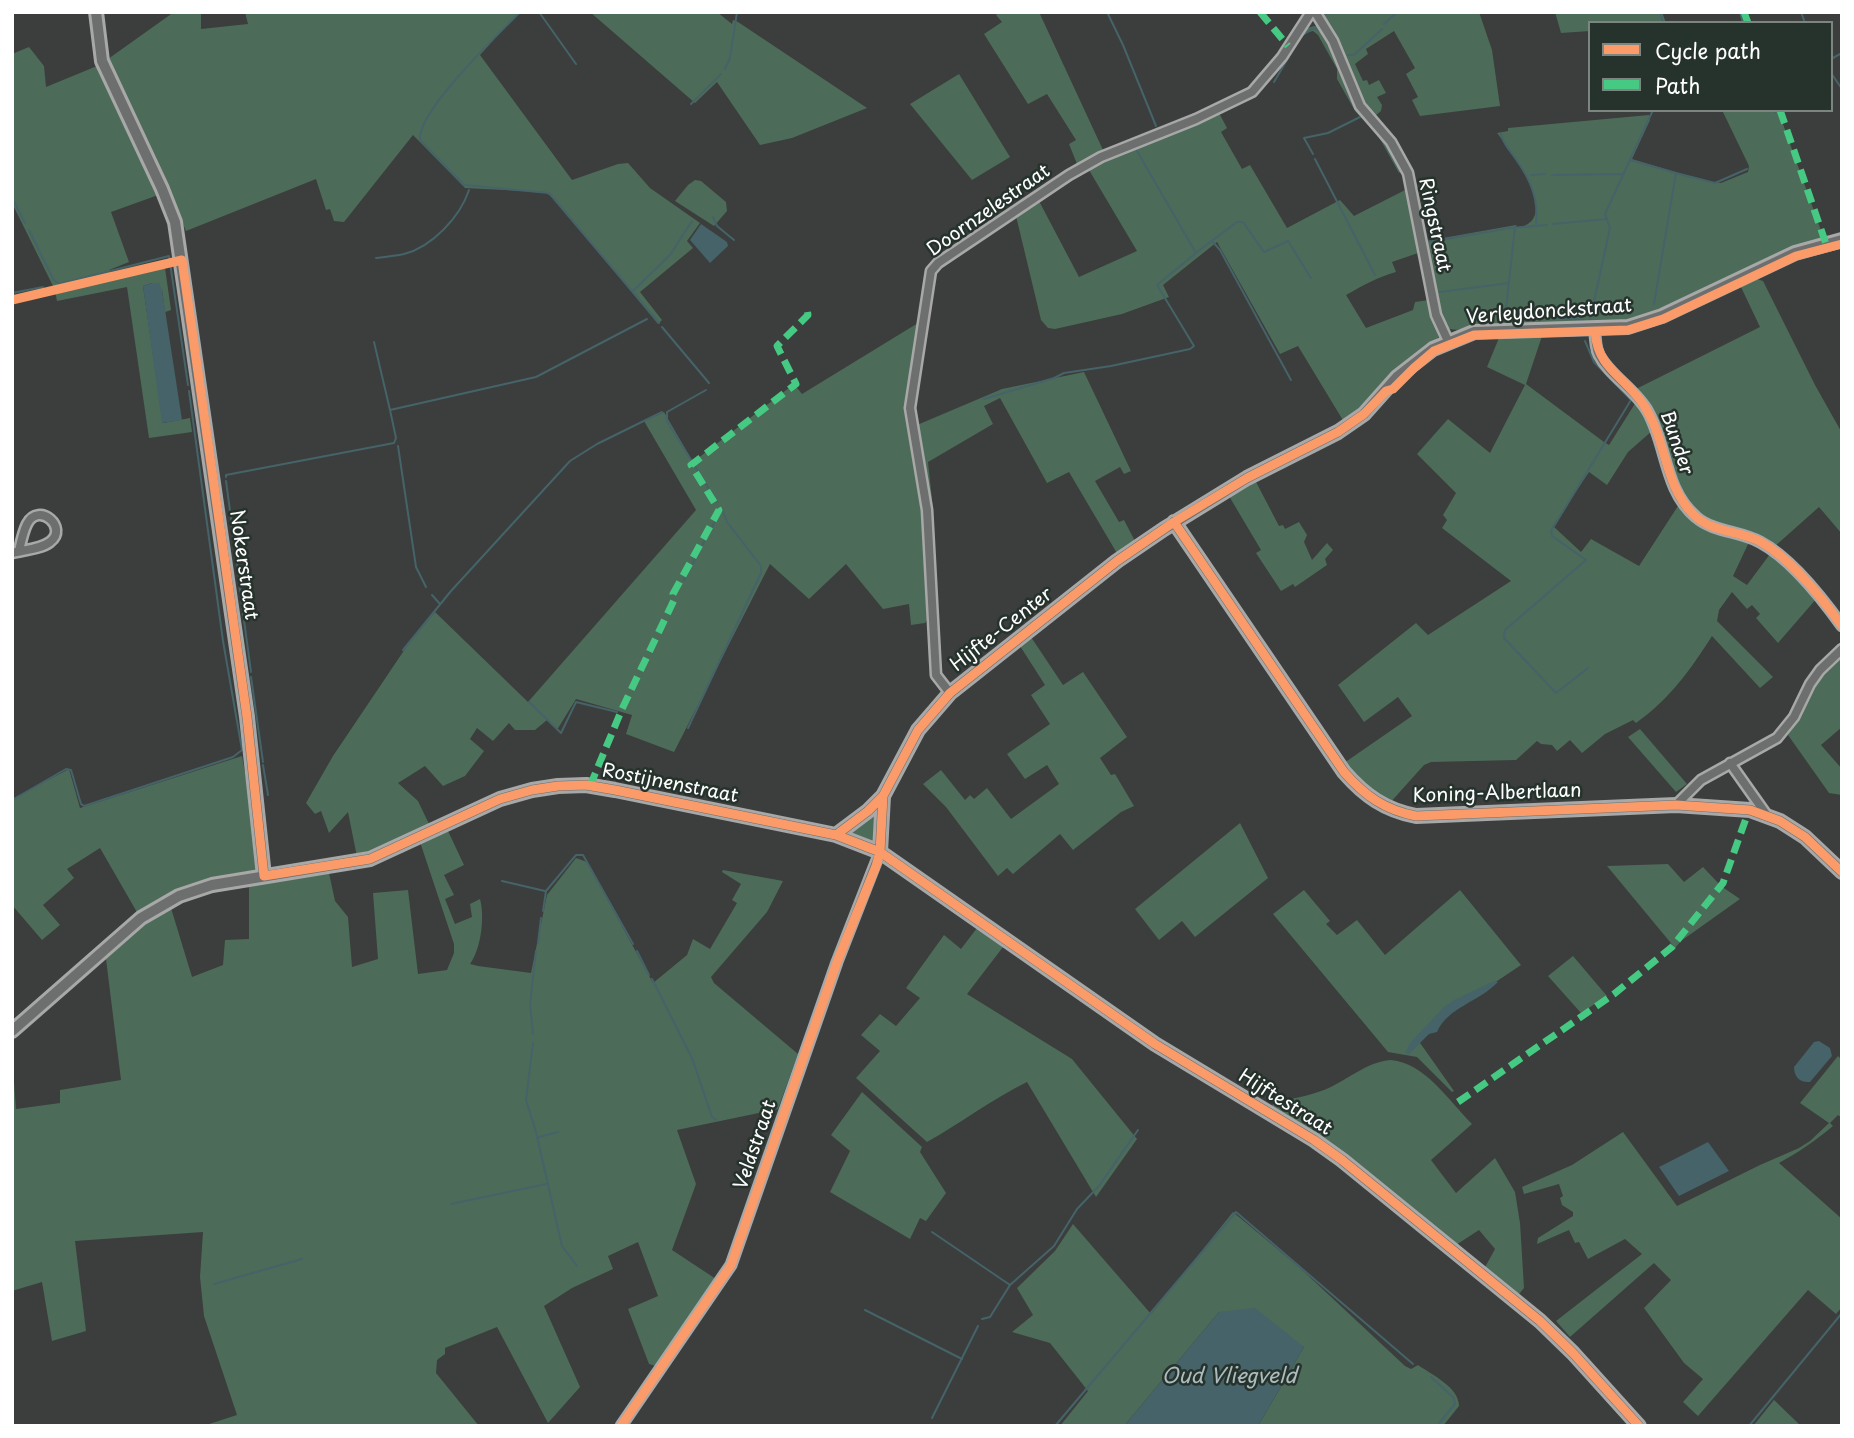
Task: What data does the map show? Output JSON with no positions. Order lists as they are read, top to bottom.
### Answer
{
  "streets": {
    "street": [
      "Doornzelestraat",
      "Ringstraat",
      "Verleydonckstraat",
      "Bunder",
      "Nokerstraat",
      "Hijfte-Center",
      "Rostijnenstraat",
      "Koning-Albertlaan",
      "Hijftestraat",
      "Veldstraat"
    ]
  },
  "crossings": [
    ["Doornzelestraat", "Ringstraat"],
    ["Doornzelestraat", "Hijfte-Center"],
    ["Ringstraat", "Verleydonckstraat"],
    ["Verleydonckstraat", "Bunder"],
    ["Verleydonckstraat", "Hijfte-Center"],
    ["Verleydonckstraat", "Koning-Albertlaan"],
    ["Nokerstraat", "Rostijnenstraat"],
    ["Hijfte-Center", "Rostijnenstraat"],
    ["Hijfte-Center", "Koning-Albertlaan"],
    ["Hijfte-Center", "Hijftestraat"],
    ["Hijfte-Center", "Veldstraat"],
    ["Rostijnenstraat", "Hijftestraat"],
    ["Rostijnenstraat", "Veldstraat"],
    ["Hijftestraat", "Veldstraat"]
  ],
  "water": ["Oud Vliegveld"],
  "legend": ["Cycle path", "Path"]
}
